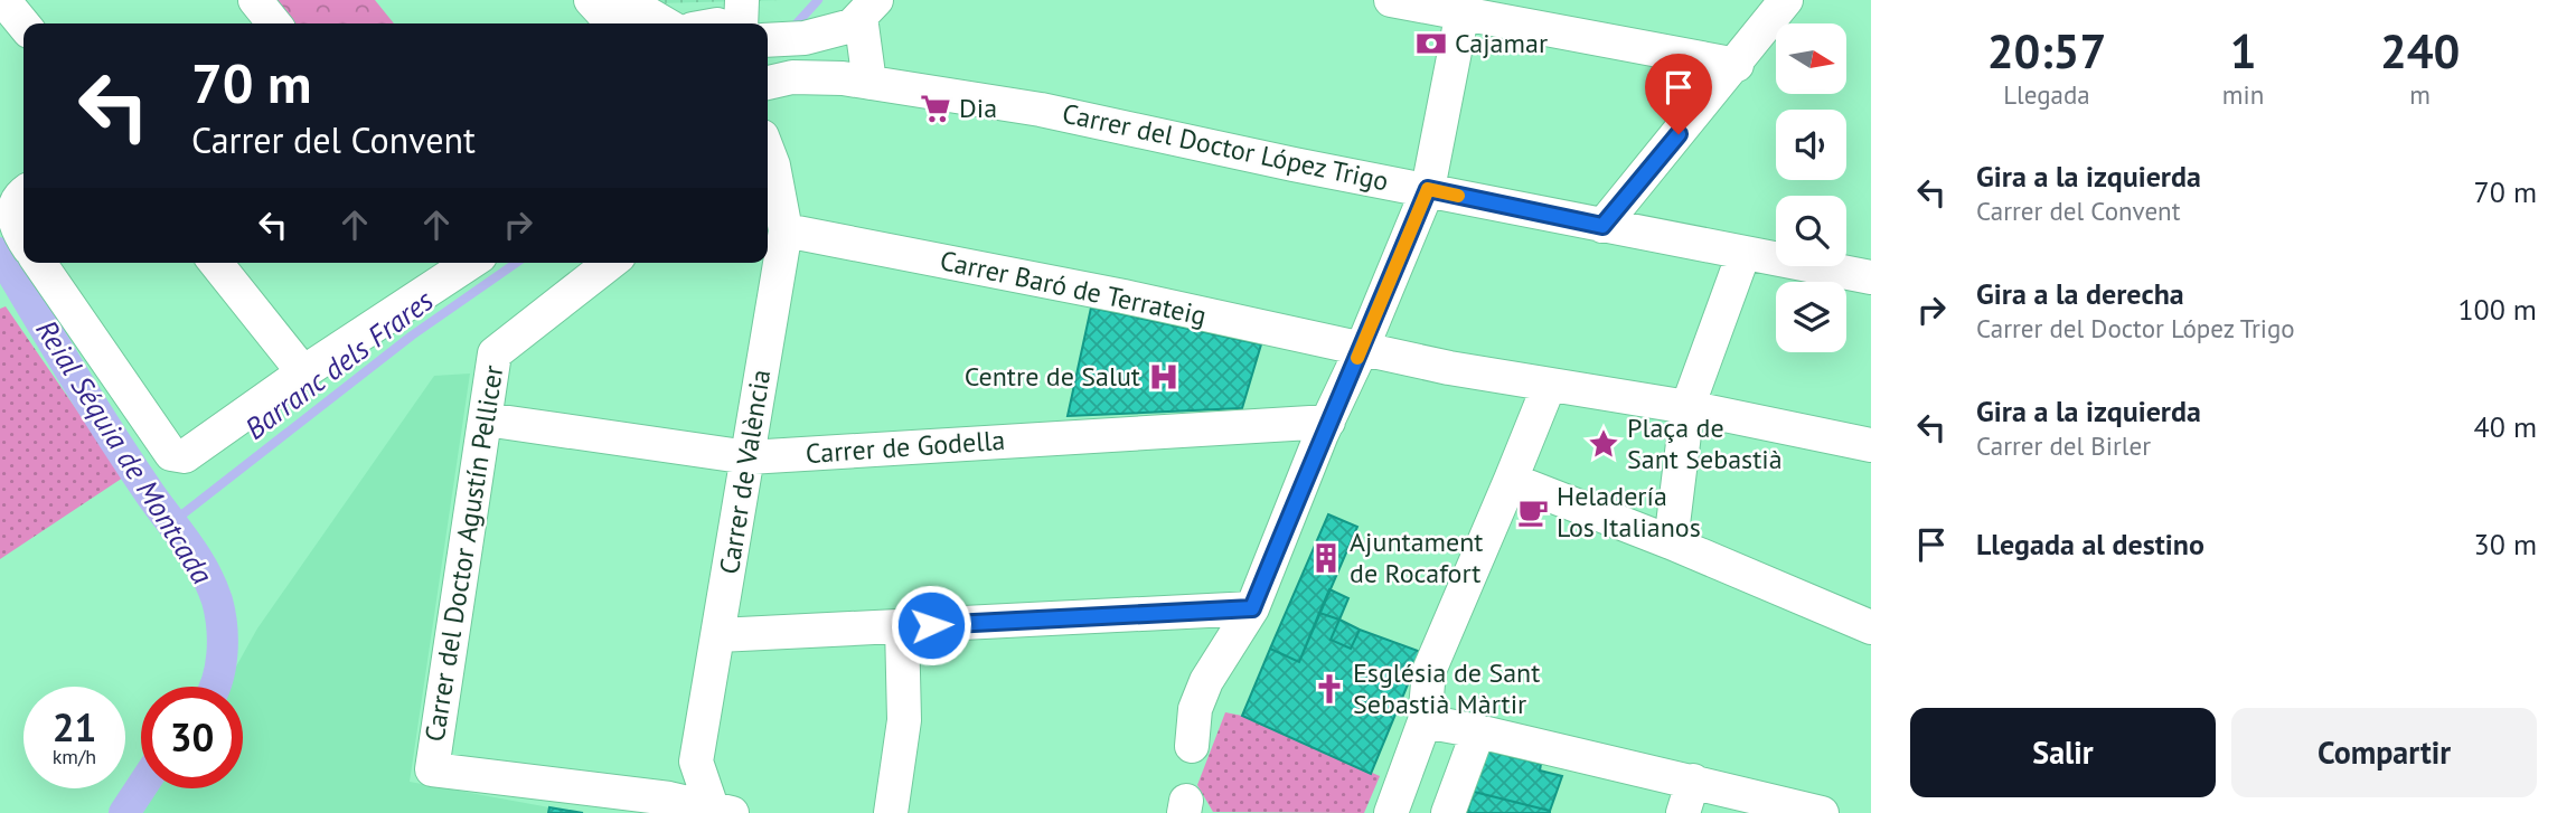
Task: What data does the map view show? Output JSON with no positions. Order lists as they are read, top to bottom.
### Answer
{
  "streets": {
    "street": [
      "Carrer del Doctor López Trigo",
      "Carrer Baró de Terrateig",
      "Carrer de Godella",
      "Carrer de València",
      "Carrer del Doctor Agustín Pellicer"
    ]
  },
  "crossings": [
    ["Carrer Baró de Terrateig", "Carrer de València"],
    ["Carrer de Godella", "Carrer de València"],
    ["Carrer de Godella", "Carrer del Doctor Agustín Pellicer"],
    ["Carrer de València", "Carrer del Doctor Agustín Pellicer"]
  ],
  "water": ["Barranc dels Frares", "Reial Séquia de Montcada"],
  "places": {
    "bank": ["Cajamar"],
    "supermarket": ["Dia"],
    "hospital": ["Centre de Salut"],
    "place": ["Plaça de Sant Sebastià"],
    "cafe": ["Heladería Los Italianos"],
    "building": ["Ajuntament de Rocafort"],
    "church": ["Església de Sant Sebastià Màrtir"]
  },
  "north": "right",
  "page": {
    "eta": [
      "20:57",
      "Llegada",
      "1",
      "min",
      "240",
      "m"
    ],
    "turn": ["70 m", "Carrer del Convent"],
    "list": [
      {
        "name": "Gira a la izquierda",
        "note": "Carrer del Convent",
        "value": "70 m"
      },
      {
        "name": "Gira a la derecha",
        "note": "Carrer del Doctor López Trigo",
        "value": "100 m"
      },
      {
        "name": "Gira a la izquierda",
        "note": "Carrer del Birler",
        "value": "40 m"
      },
      {
        "name": "Llegada al destino",
        "value": "30 m"
      }
    ],
    "speed": "21 km/h",
    "limit": "30",
    "buttons": ["Salir", "Compartir"]
  }
}
